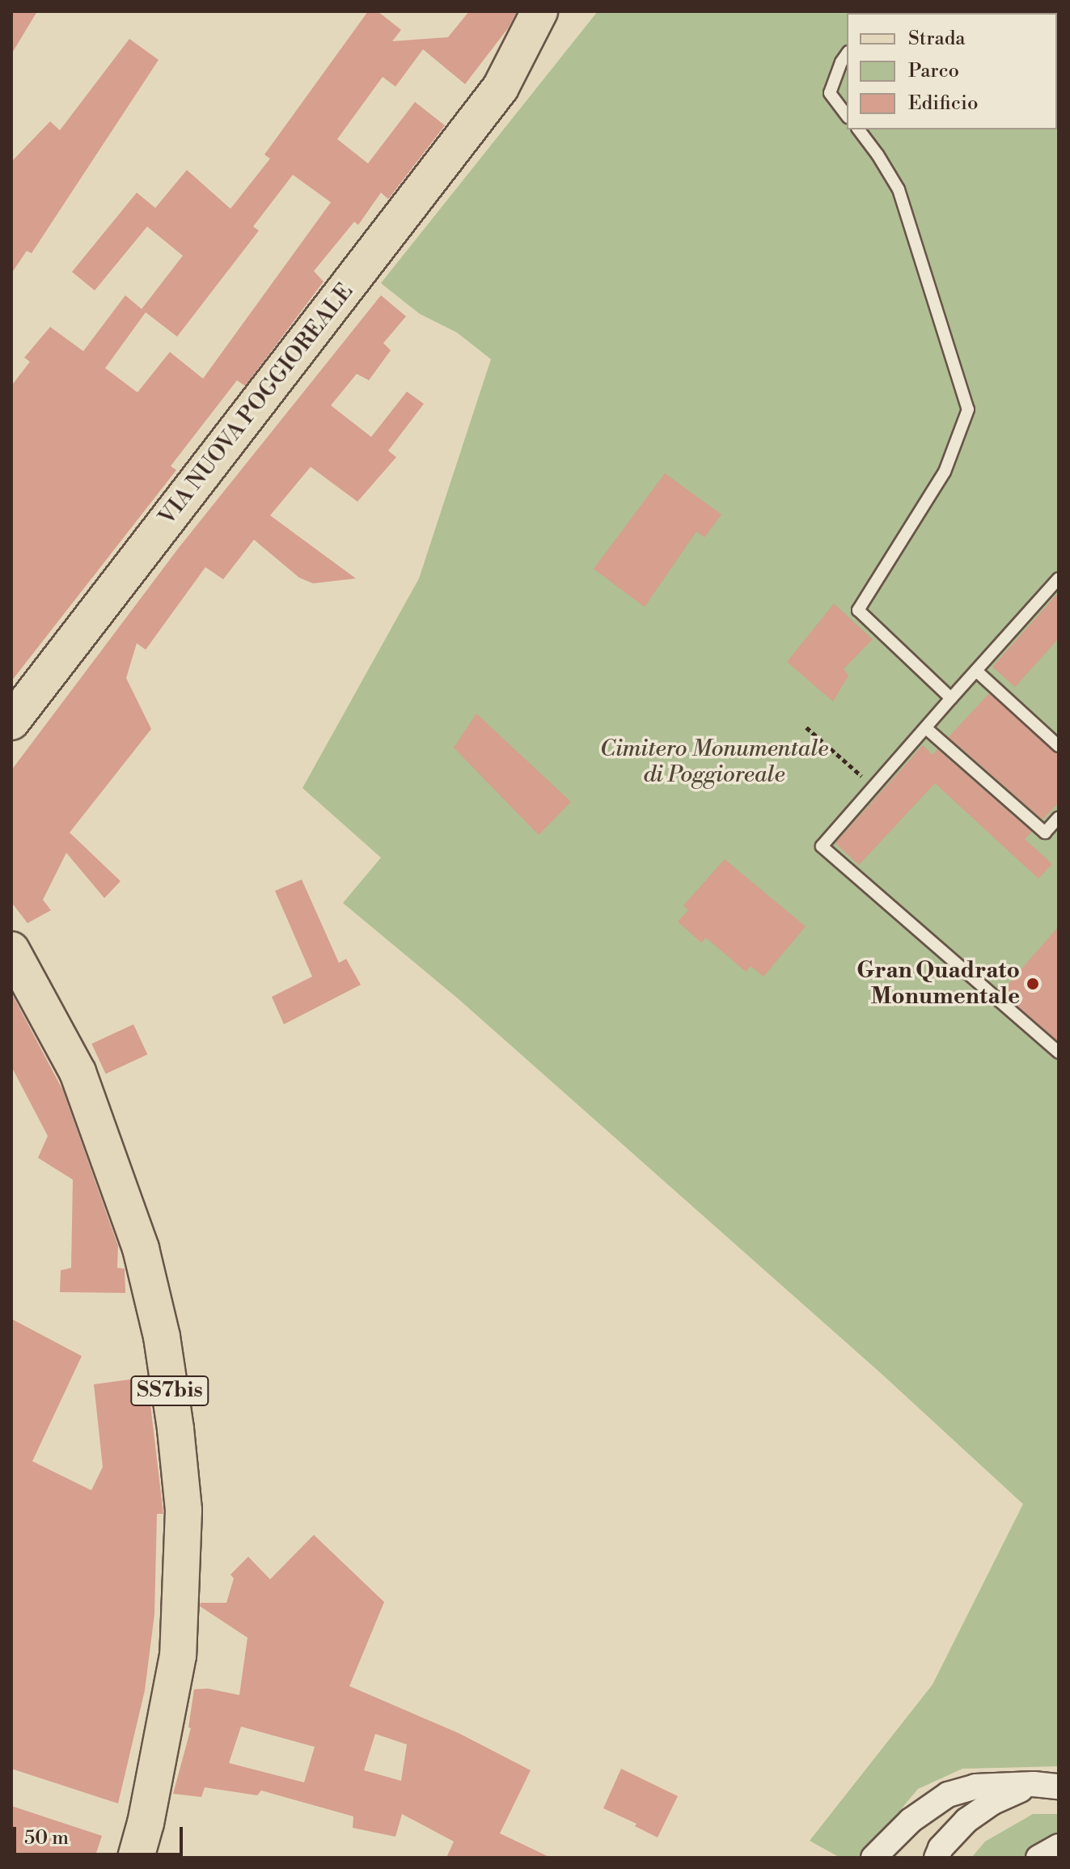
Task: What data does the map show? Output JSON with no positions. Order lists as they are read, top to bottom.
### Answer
{
  "streets": {
    "main road": ["VIA NUOVA POGGIOREALE", "SS7bis"]
  },
  "parks": ["Cimitero Monumentale di Poggioreale"],
  "places": ["Gran Quadrato Monumentale"],
  "legend": ["Strada", "Parco", "Edificio"],
  "scale_bar": "50 m"
}
